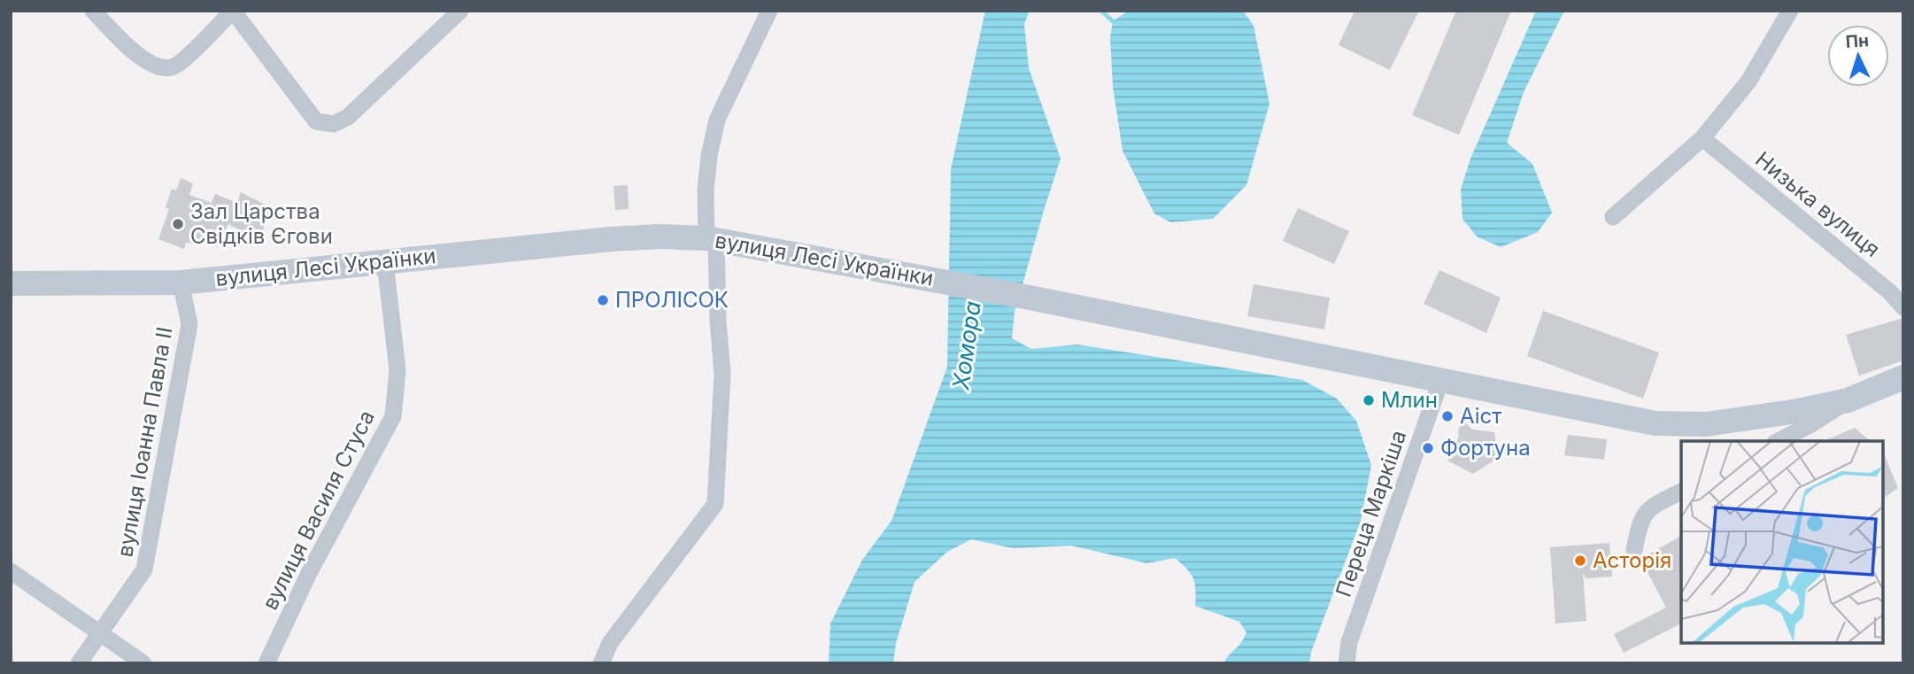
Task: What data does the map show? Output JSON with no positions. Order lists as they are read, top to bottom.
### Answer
{
  "streets": {
    "main road": ["вулиця Лесі Українки"],
    "street": [
      "Низька вулиця",
      "вулиця Іоанна Павла II",
      "вулиця Василя Стуса",
      "Переца Маркіша"
    ]
  },
  "crossings": [
    ["вулиця Лесі Українки", "вулиця Іоанна Павла II"],
    ["вулиця Лесі Українки", "вулиця Василя Стуса"],
    ["вулиця Лесі Українки", "Переца Маркіша"]
  ],
  "water": ["Хомора"],
  "places": [
    "Зал Царства Свідків Єгови",
    "ПРОЛІСОК",
    "Млин",
    "Аіст",
    "Фортуна",
    "Асторія"
  ],
  "north": "top"
}
